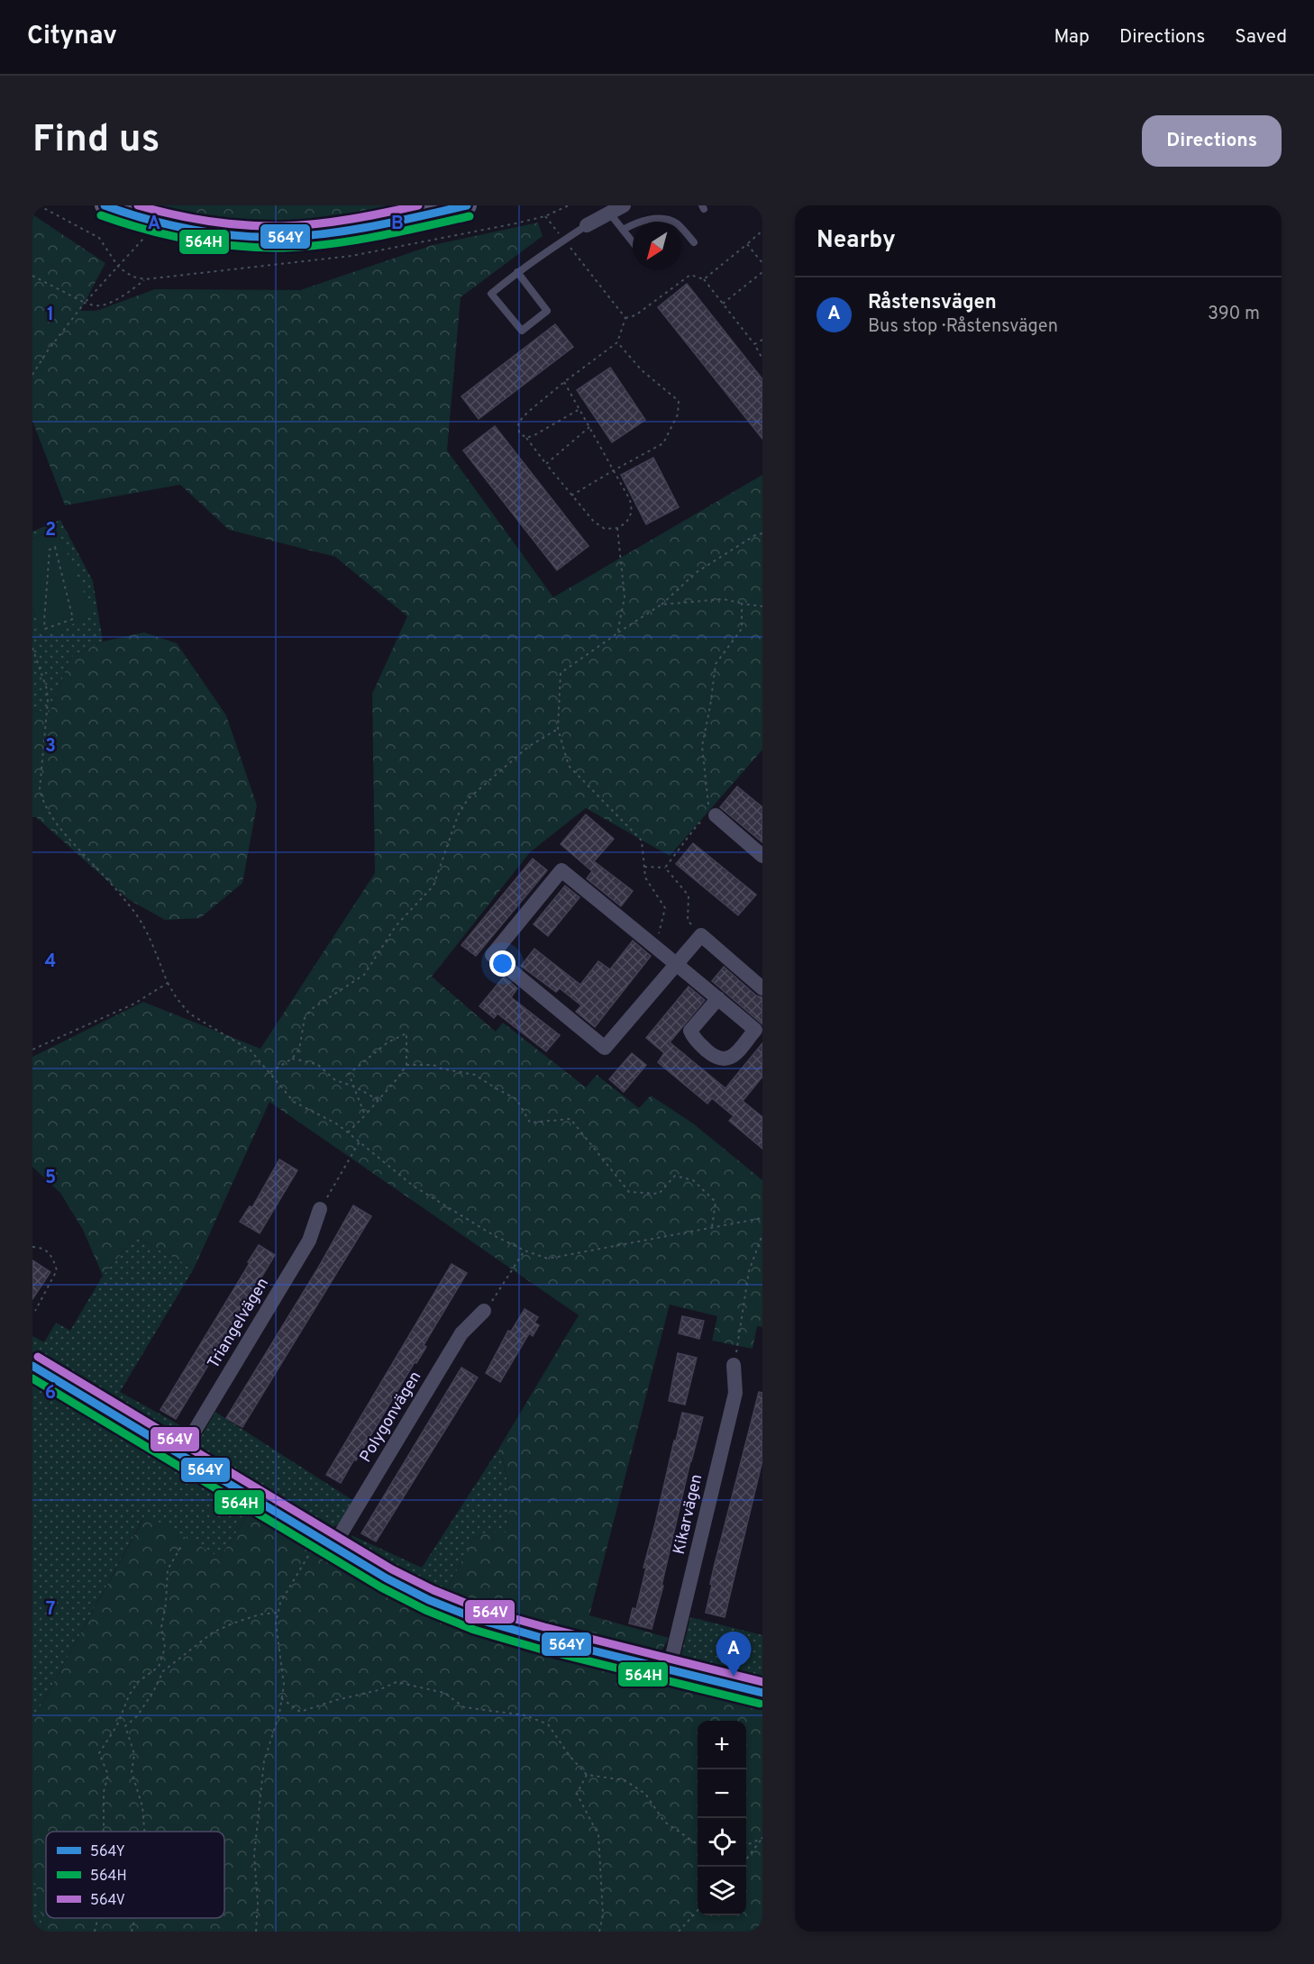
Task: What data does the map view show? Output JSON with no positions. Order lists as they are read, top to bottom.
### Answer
{
  "streets": {
    "street": ["Triangelvägen", "Polygonvägen", "Kikarvägen"]
  },
  "lines": ["transit line 564Y", "transit line 564V", "transit line 564H"],
  "legend": ["564Y", "564H", "564V"],
  "north": "bottom left",
  "page": {
    "header": "Citynav",
    "nav": ["Map", "Directions", "Saved"],
    "buttons": "Directions",
    "title": "Find us",
    "heading": "Nearby",
    "list": [
      {
        "mark": "A",
        "name": "Råstensvägen",
        "note": "Bus stop · Råstensvägen",
        "value": "390 m"
      }
    ],
    "pins": "A",
    "map_buttons": ["+", "−"]
  },
  "grid": {
    "columns": ["A", "B"],
    "rows": [
      "1",
      "2",
      "3",
      "4",
      "5",
      "6",
      "7"
    ]
  }
}
